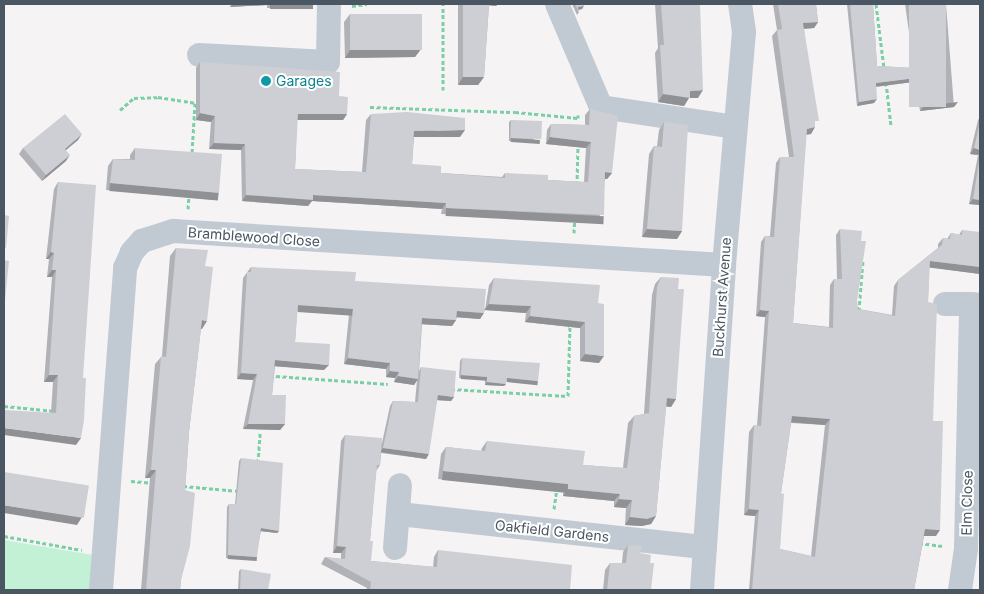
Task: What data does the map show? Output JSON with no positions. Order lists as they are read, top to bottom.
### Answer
{
  "streets": {
    "street": [
      "Bramblewood Close",
      "Buckhurst Avenue",
      "Elm Close",
      "Oakfield Gardens"
    ]
  },
  "crossings": [
    ["Bramblewood Close", "Buckhurst Avenue"],
    ["Buckhurst Avenue", "Oakfield Gardens"]
  ],
  "places": ["Garages"]
}
